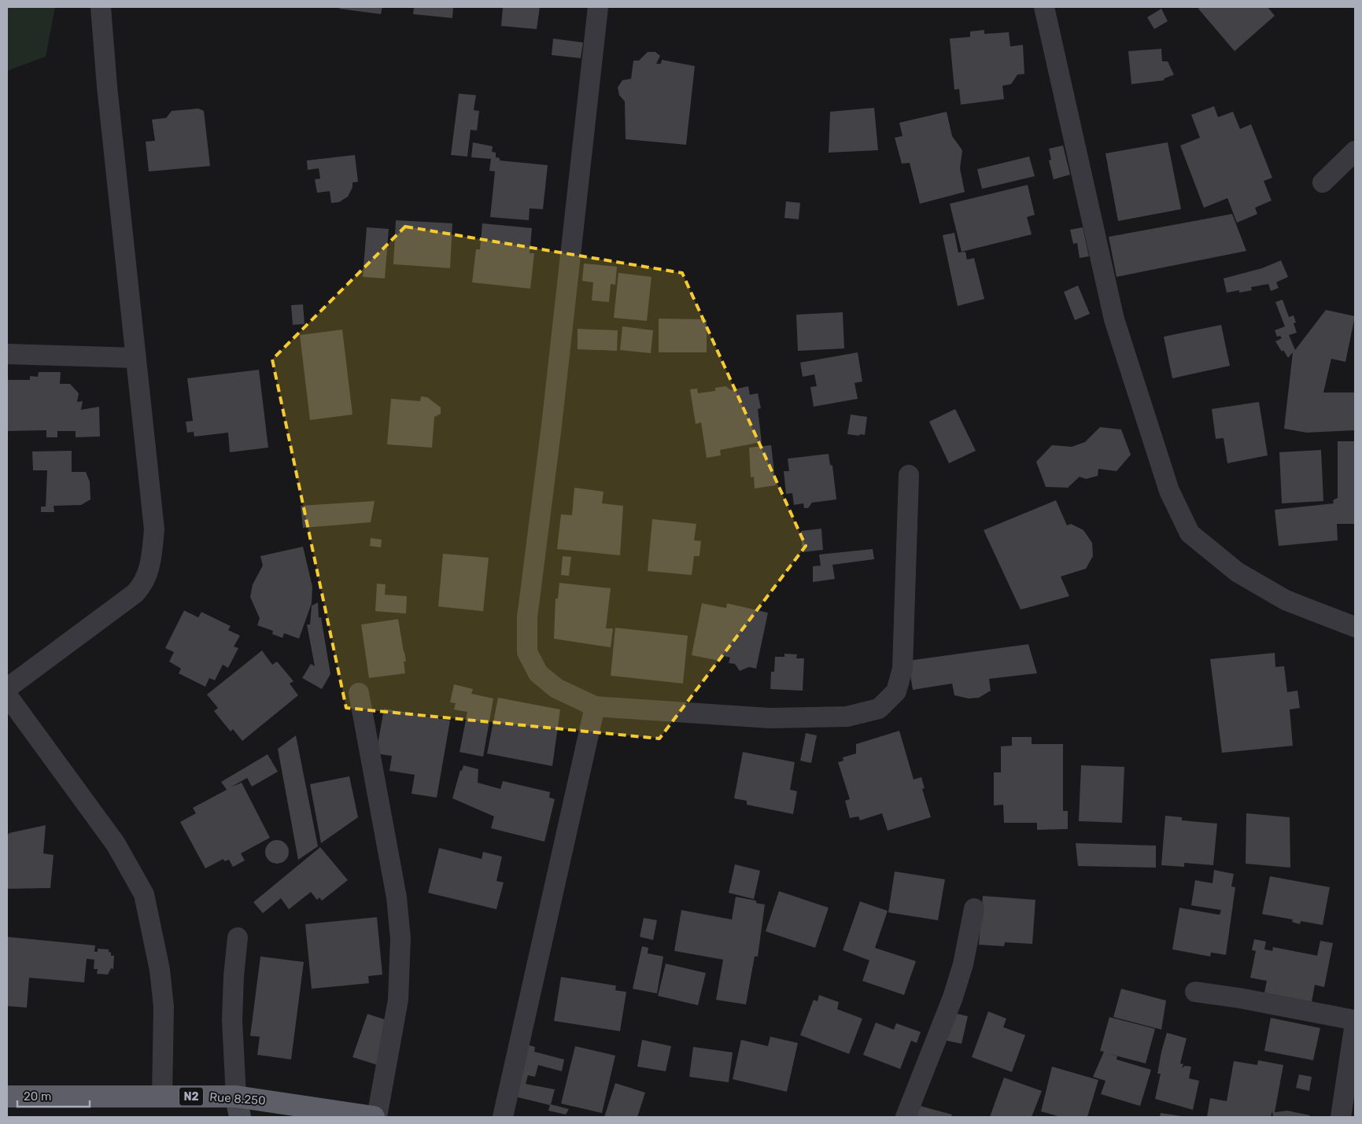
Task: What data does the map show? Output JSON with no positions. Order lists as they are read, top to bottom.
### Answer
{
  "streets": {
    "highway": ["N2", "Rue 8.250"]
  },
  "scale_bar": "20 m"
}
